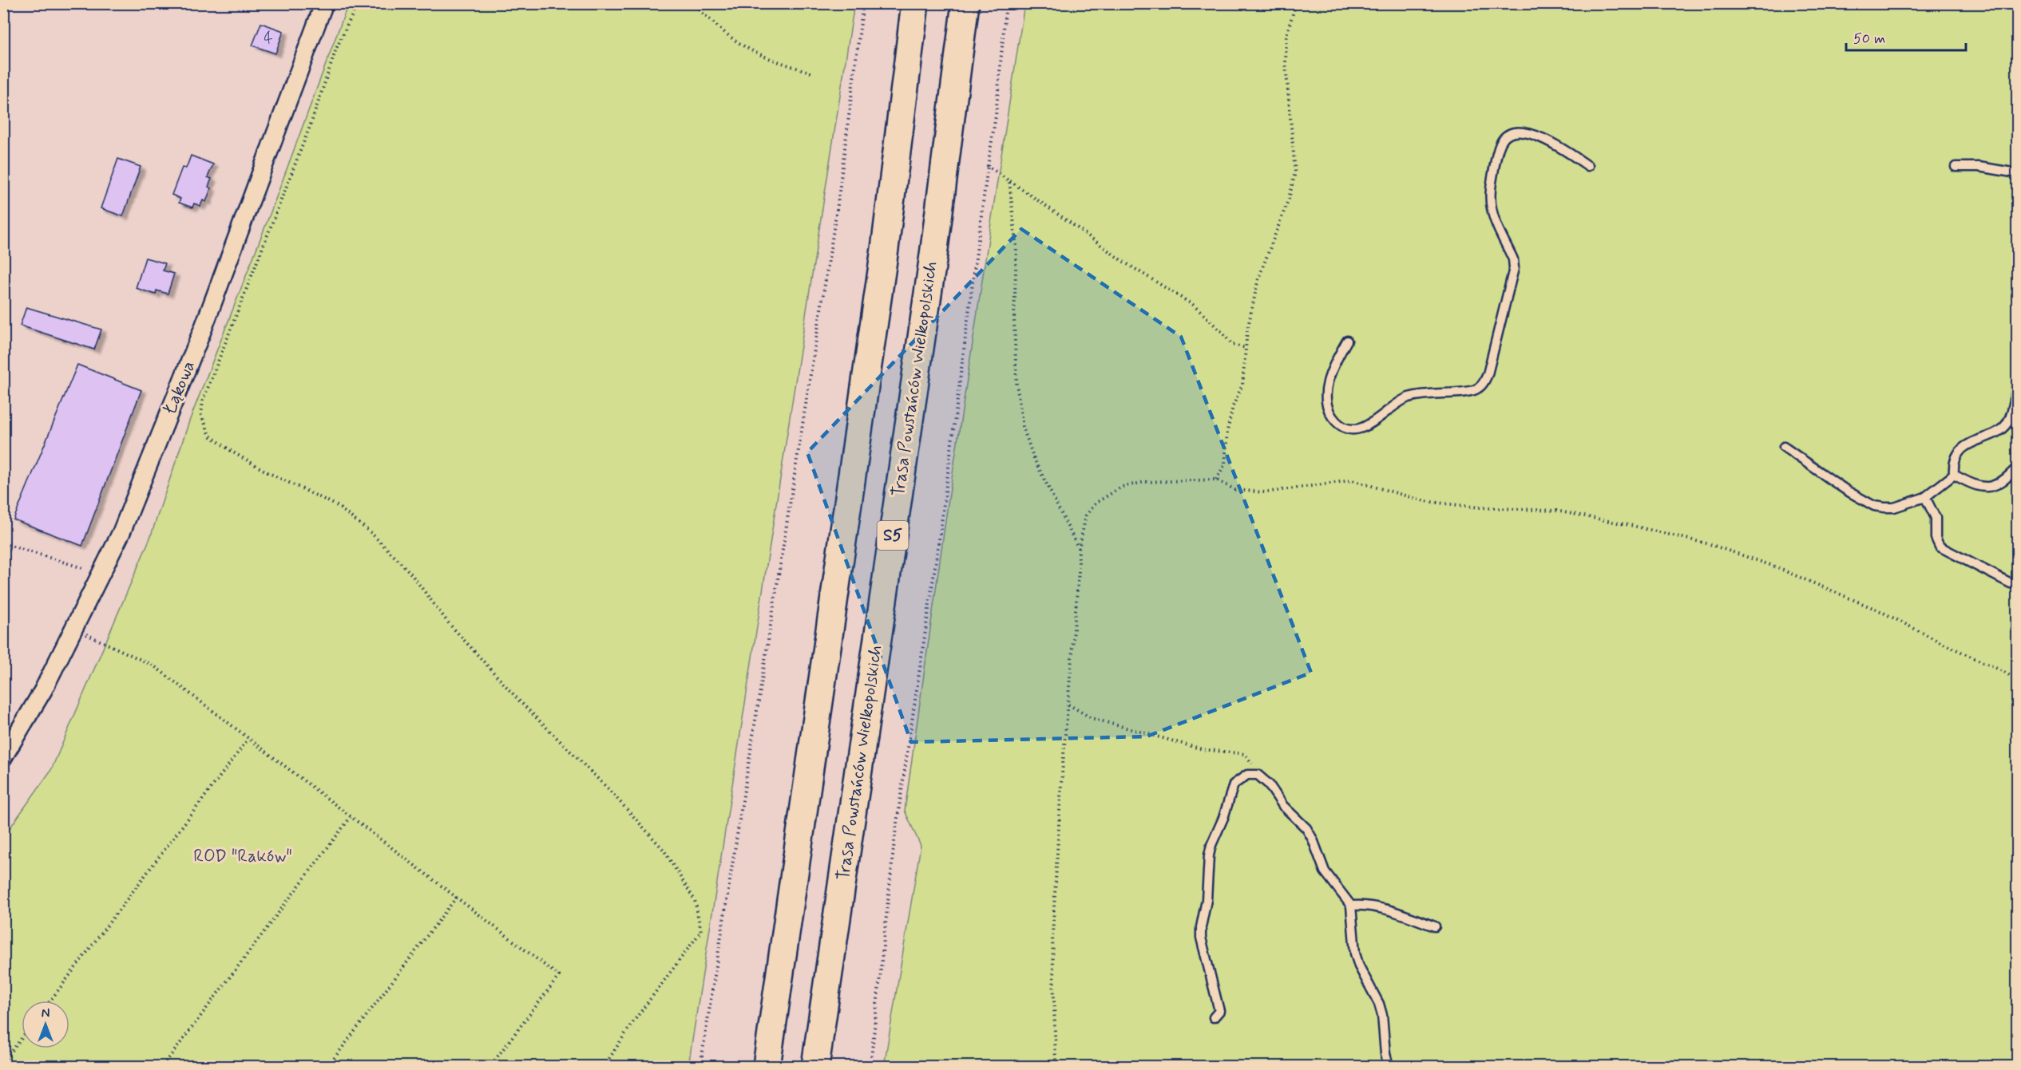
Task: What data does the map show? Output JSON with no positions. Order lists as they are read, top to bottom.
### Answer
{
  "streets": {
    "highway": ["Trasa Powstańców Wielkopolskich", "S5"],
    "street": ["Łąkowa"]
  },
  "parks": ["ROD \"Raków\""],
  "house_numbers": ["4"],
  "scale_bar": "50 m",
  "north": "top"
}
